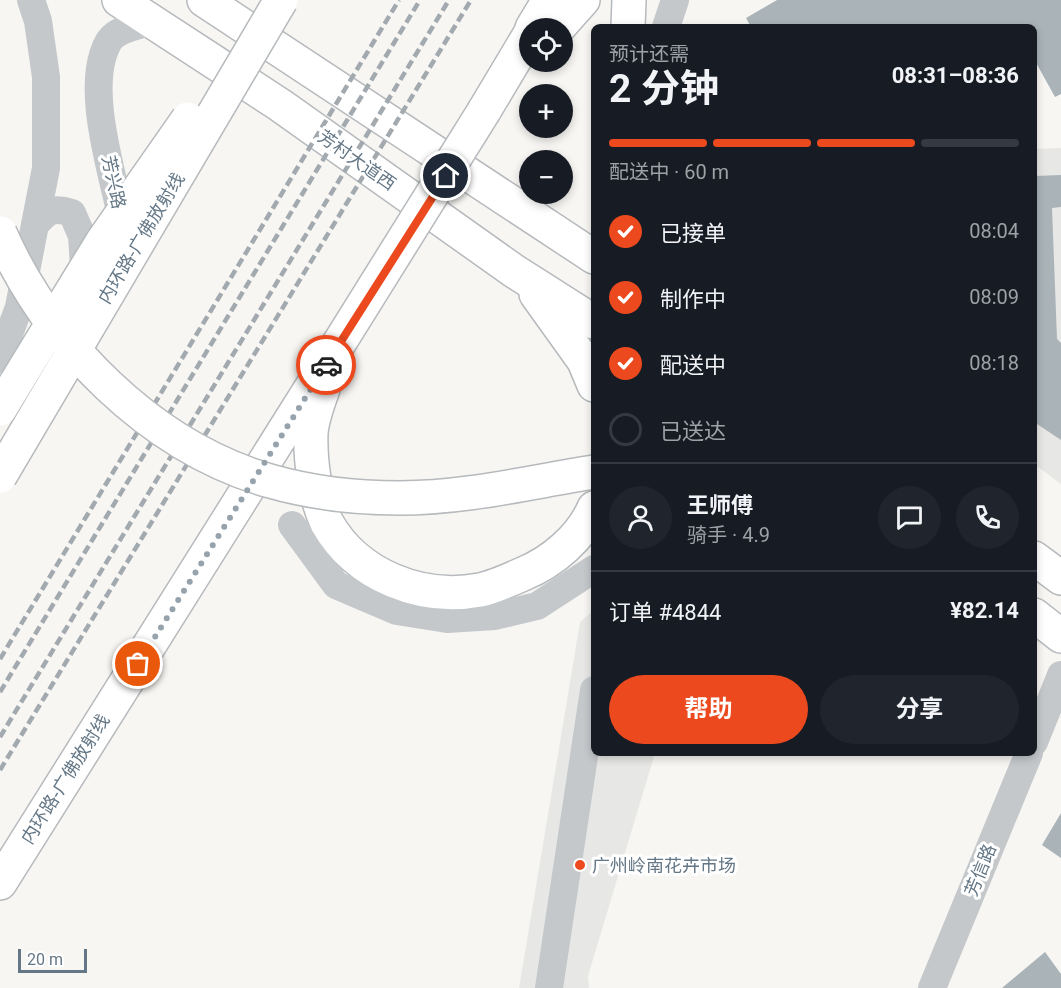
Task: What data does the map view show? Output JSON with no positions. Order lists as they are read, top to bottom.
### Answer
{
  "streets": {
    "highway": ["芳村大道西", "内环路-广佛放射线"],
    "street": ["芳兴路", "芳信路"]
  },
  "crossings": [
    ["芳村大道西", "芳兴路"]
  ],
  "places": ["广州岭南花卉市场"],
  "scale_bar": "20 m",
  "page": {
    "map_buttons": ["+", "−"],
    "heading": ["2 分钟", "预计还需", "08:31–08:36"],
    "panel": [
      "王师傅",
      "骑手 · 4.9",
      "订单 #4844",
      "¥82.14"
    ],
    "bar": "配送中 · 60 m",
    "list": [
      ["已接单", "08:04"],
      ["制作中", "08:09"],
      ["配送中", "08:18"],
      "已送达"
    ],
    "buttons": ["帮助", "分享"],
    "scale": "20 m"
  }
}
